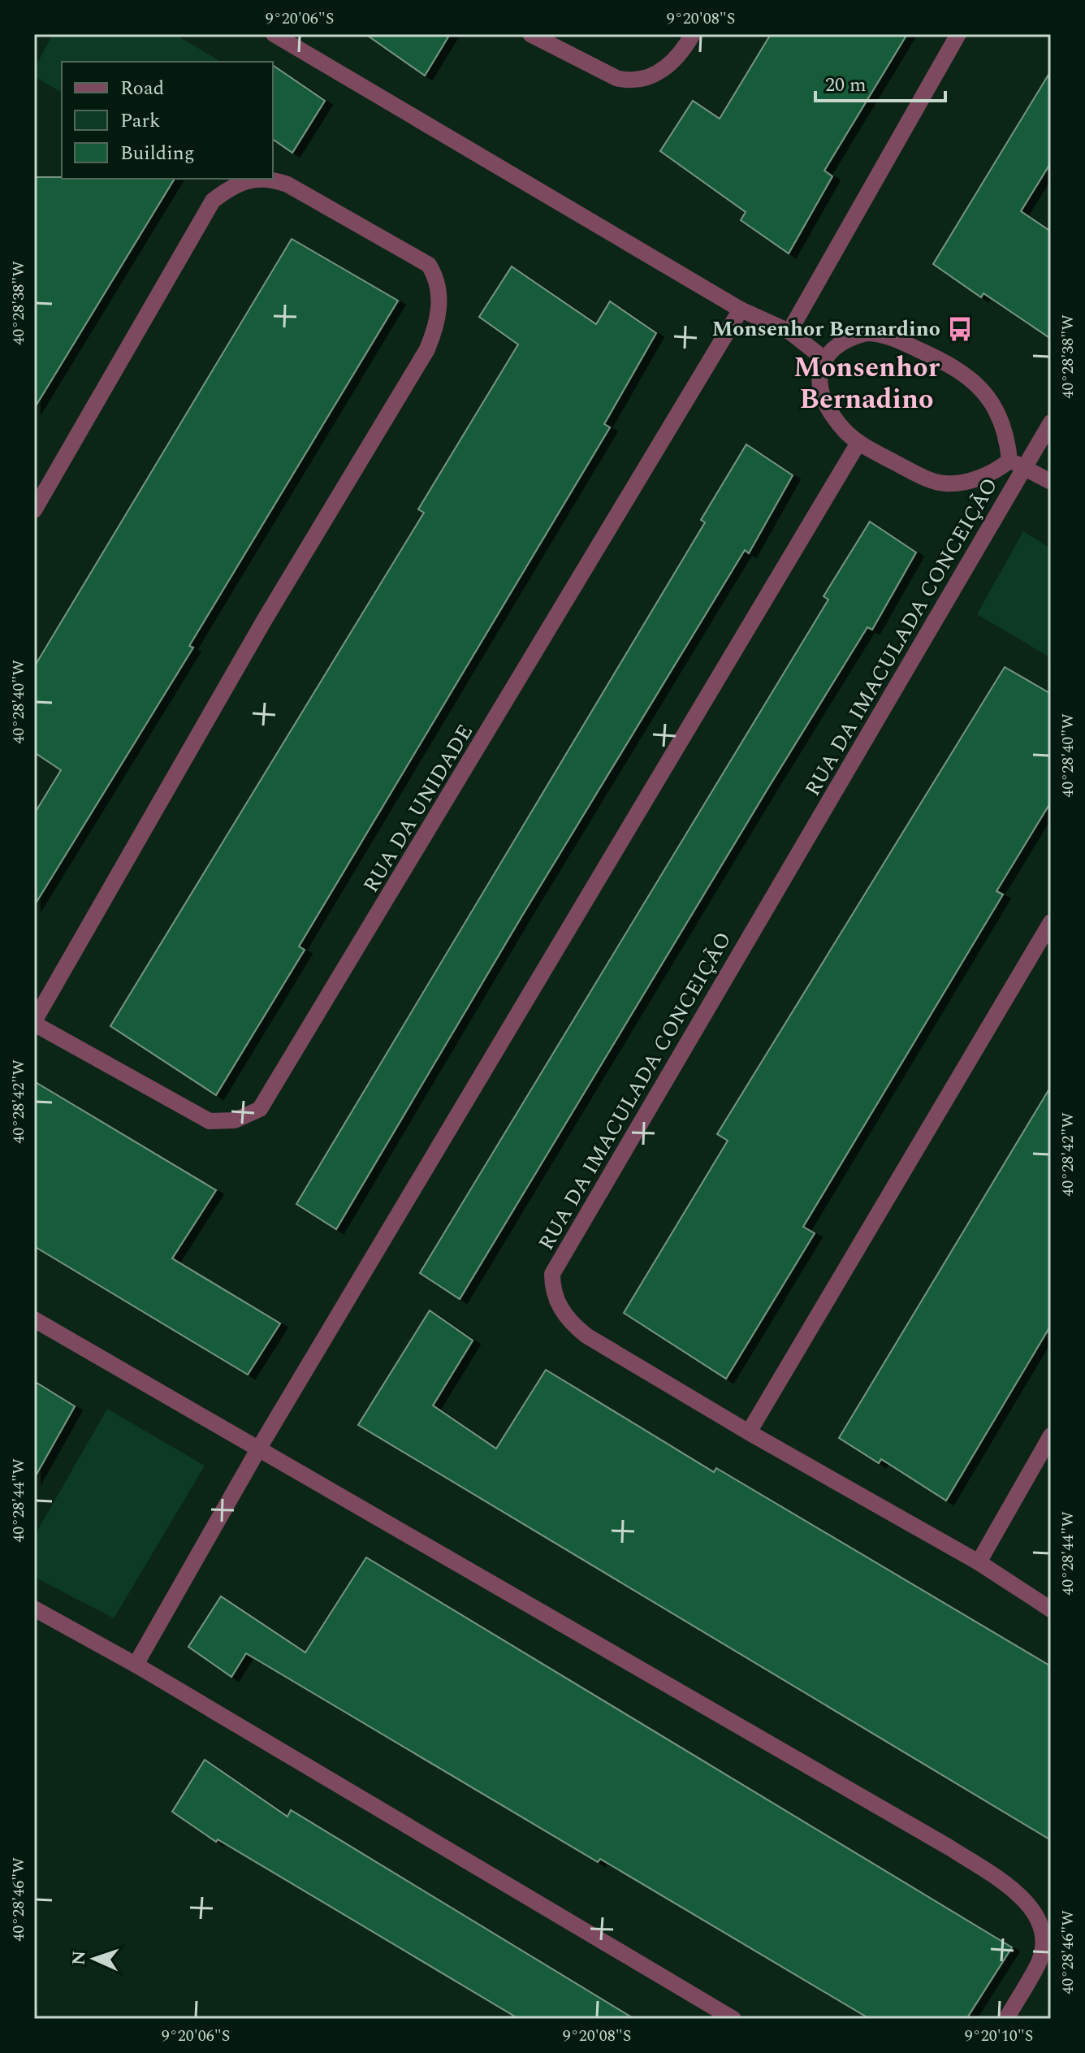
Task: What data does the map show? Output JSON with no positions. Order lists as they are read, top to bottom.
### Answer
{
  "streets": {
    "street": ["RUA DA IMACULADA CONCEIÇÃO", "RUA DA UNIDADE"]
  },
  "districts": ["Monsenhor Bernadino"],
  "places": {
    "bus stop": ["Monsenhor Bernardino"]
  },
  "legend": ["Road", "Park", "Building"],
  "scale_bar": "20 m",
  "north": "left",
  "coordinates": [
    "9°20'06\"S",
    "9°20'08\"S",
    "40°28'38\"W",
    "40°28'40\"W",
    "40°28'42\"W",
    "40°28'44\"W",
    "40°28'46\"W",
    "9°20'10\"S"
  ]
}
